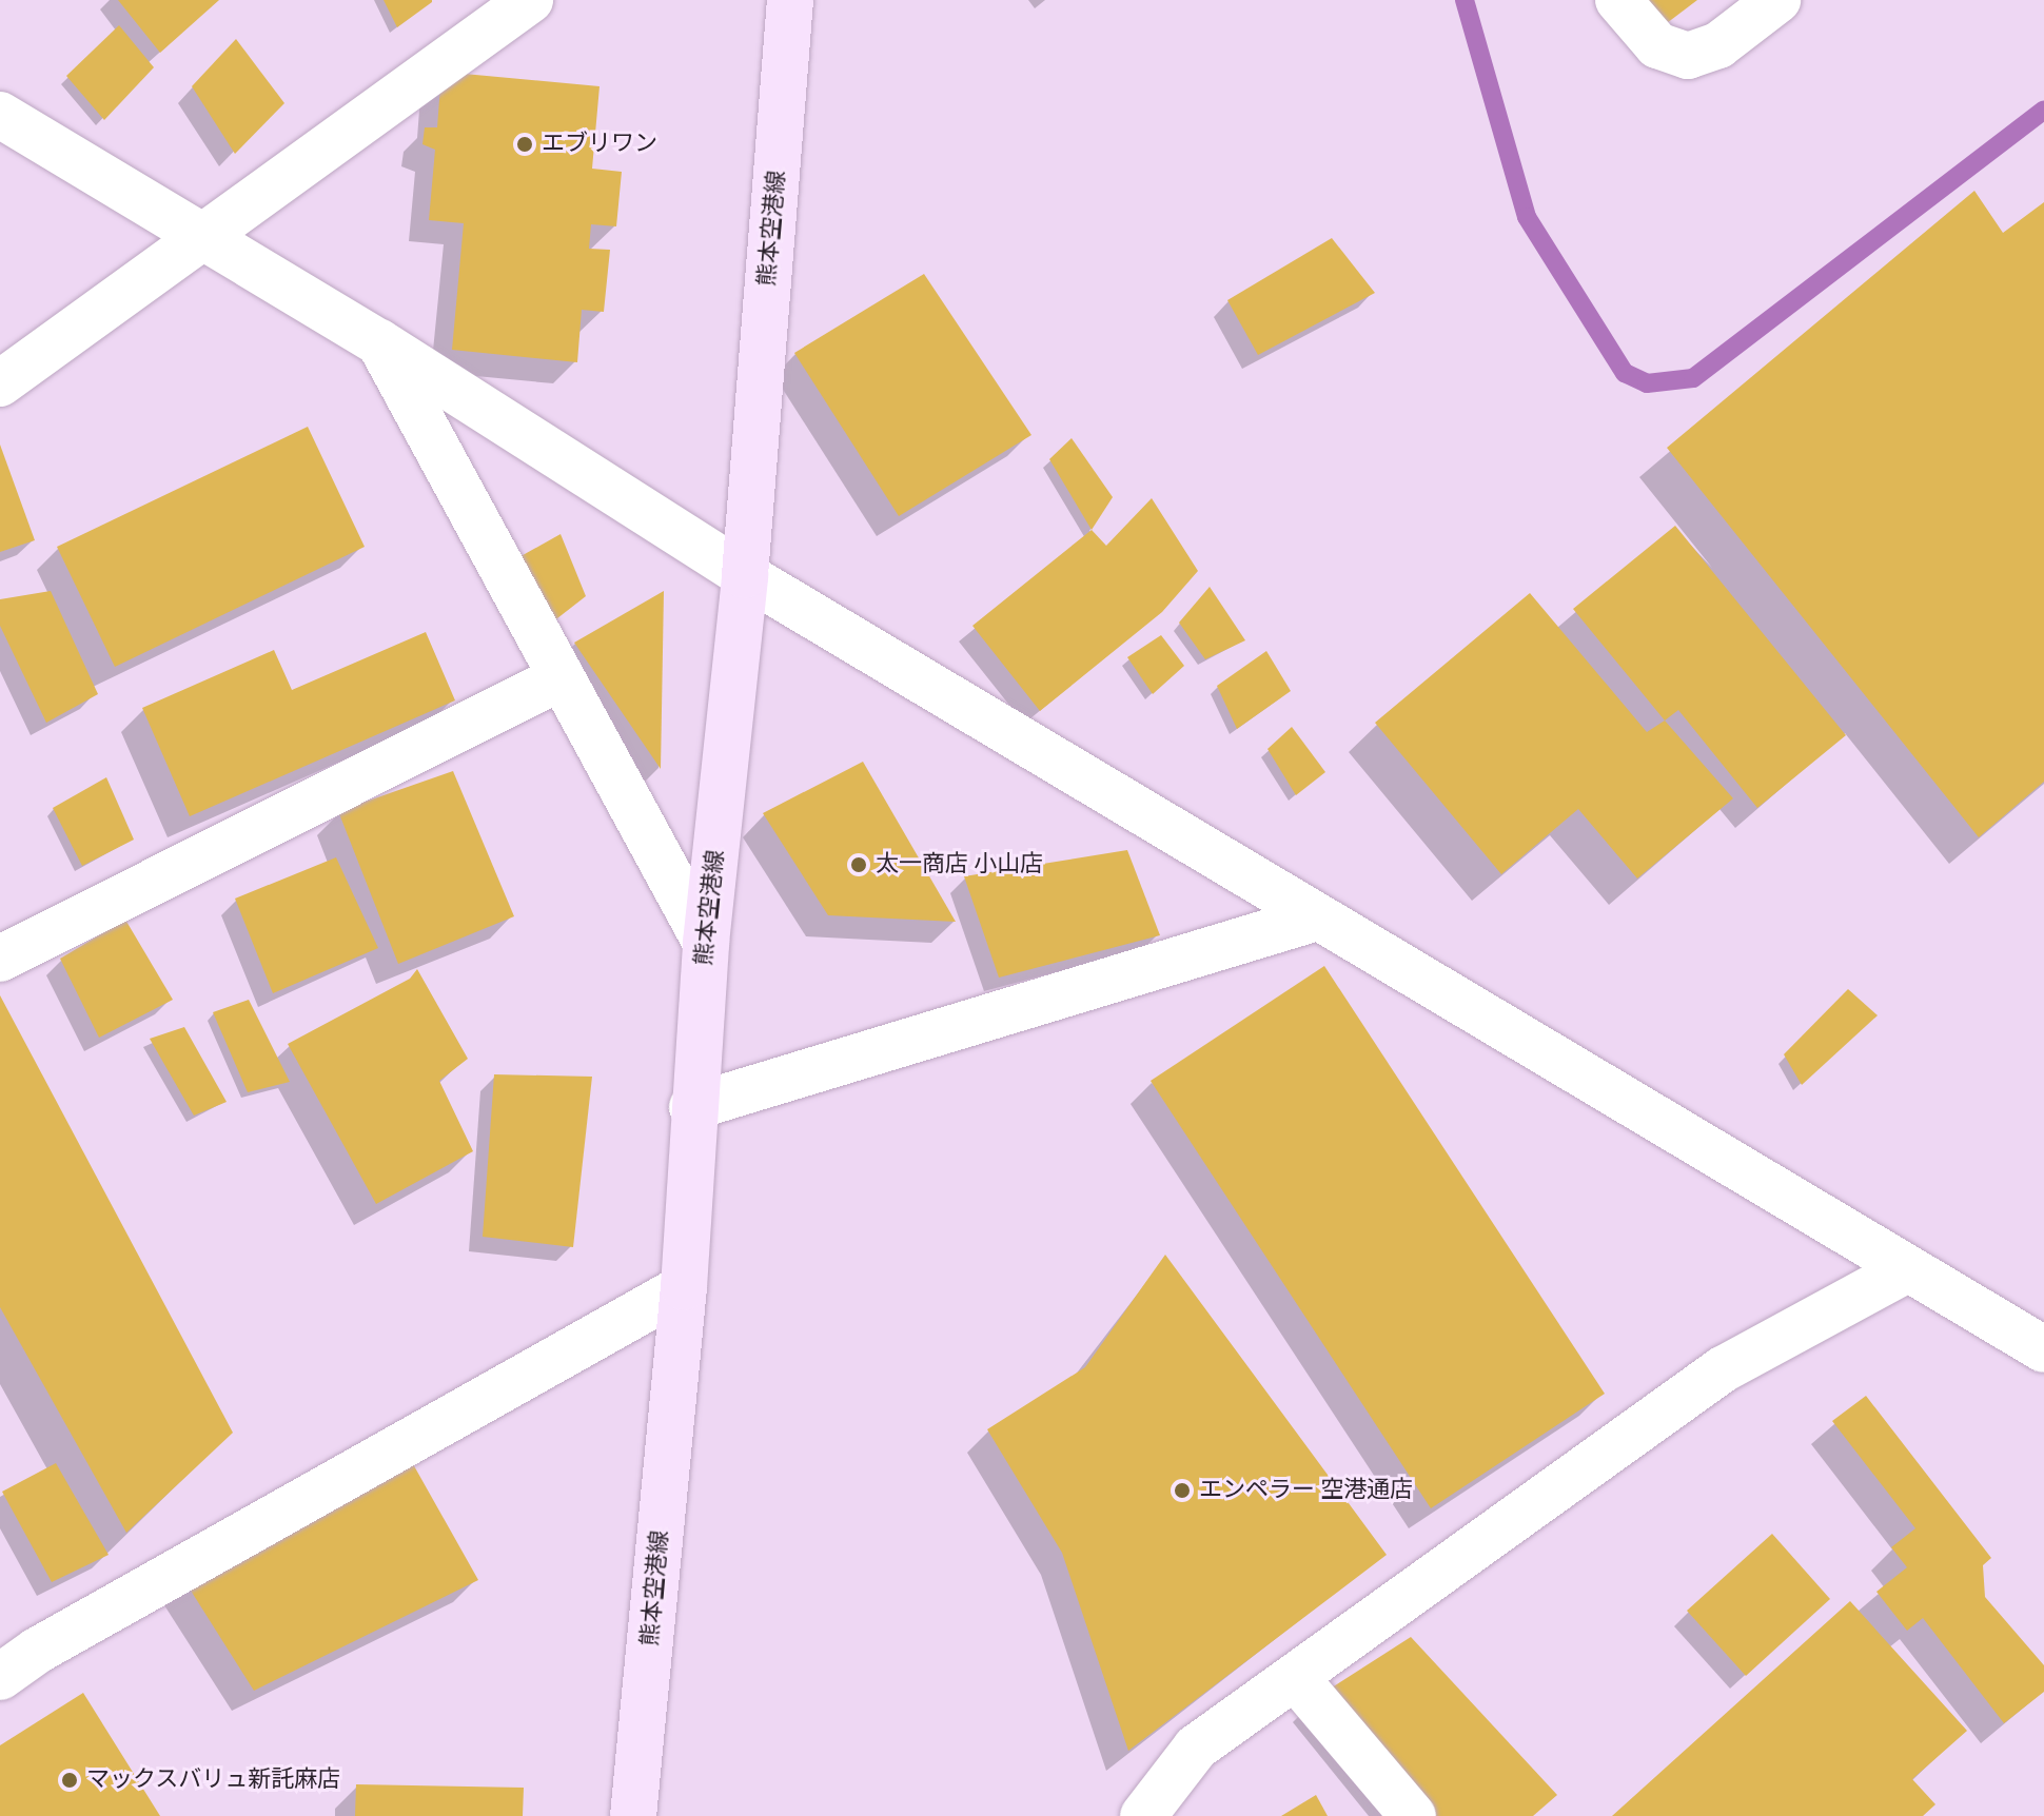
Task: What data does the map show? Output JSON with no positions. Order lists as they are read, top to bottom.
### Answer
{
  "streets": {
    "main road": ["熊本空港線"]
  },
  "places": [
    "エブリワン",
    "太一商店 小山店",
    "エンペラー 空港通店",
    "マックスバリュ新託麻店"
  ]
}
